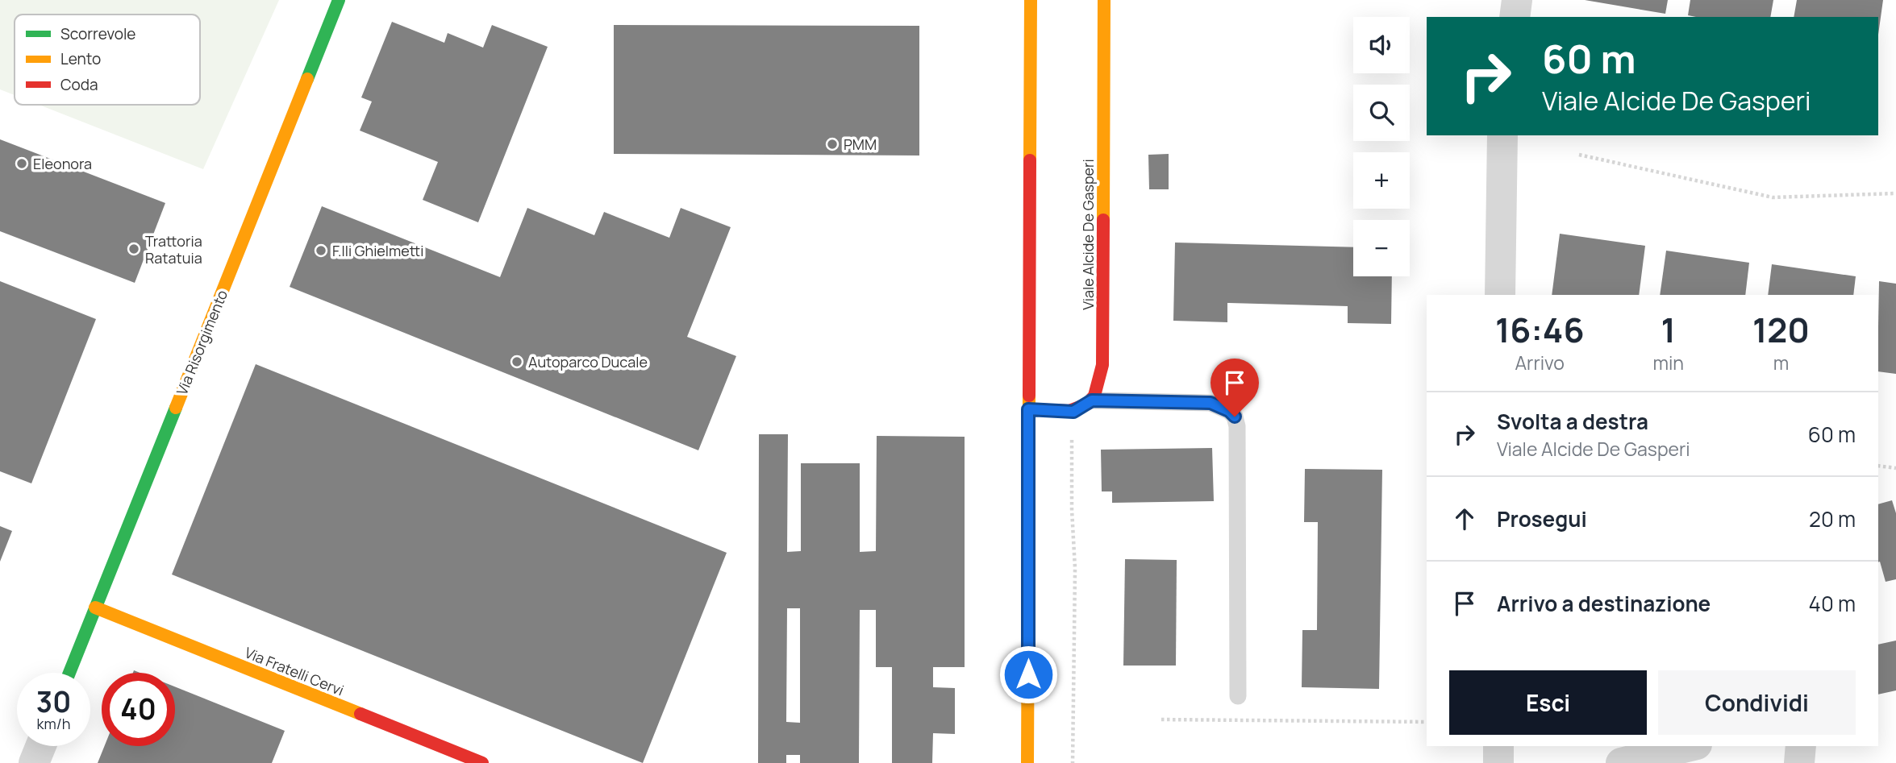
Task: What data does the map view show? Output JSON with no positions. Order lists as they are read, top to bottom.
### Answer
{
  "streets": {
    "street": ["Viale Alcide De Gasperi", "Via Risorgimento", "Via Fratelli Cervi"]
  },
  "crossings": [
    ["Via Risorgimento", "Via Fratelli Cervi"]
  ],
  "places": [
    "PMM",
    "Eleonora",
    "Trattoria Ratatuia",
    "F.lli Ghielmetti",
    "Autoparco Ducale"
  ],
  "legend": ["Scorrevole", "Lento", "Coda"],
  "page": {
    "map_buttons": ["+", "−"],
    "turn": ["60 m", "Viale Alcide De Gasperi"],
    "eta": [
      "16:46",
      "Arrivo",
      "1",
      "min",
      "120",
      "m"
    ],
    "list": [
      {
        "name": "Svolta a destra",
        "note": "Viale Alcide De Gasperi",
        "value": "60 m"
      },
      {
        "name": "Prosegui",
        "value": "20 m"
      },
      {
        "name": "Arrivo a destinazione",
        "value": "40 m"
      }
    ],
    "buttons": ["Esci", "Condividi"],
    "speed": "30 km/h",
    "limit": "40"
  }
}
